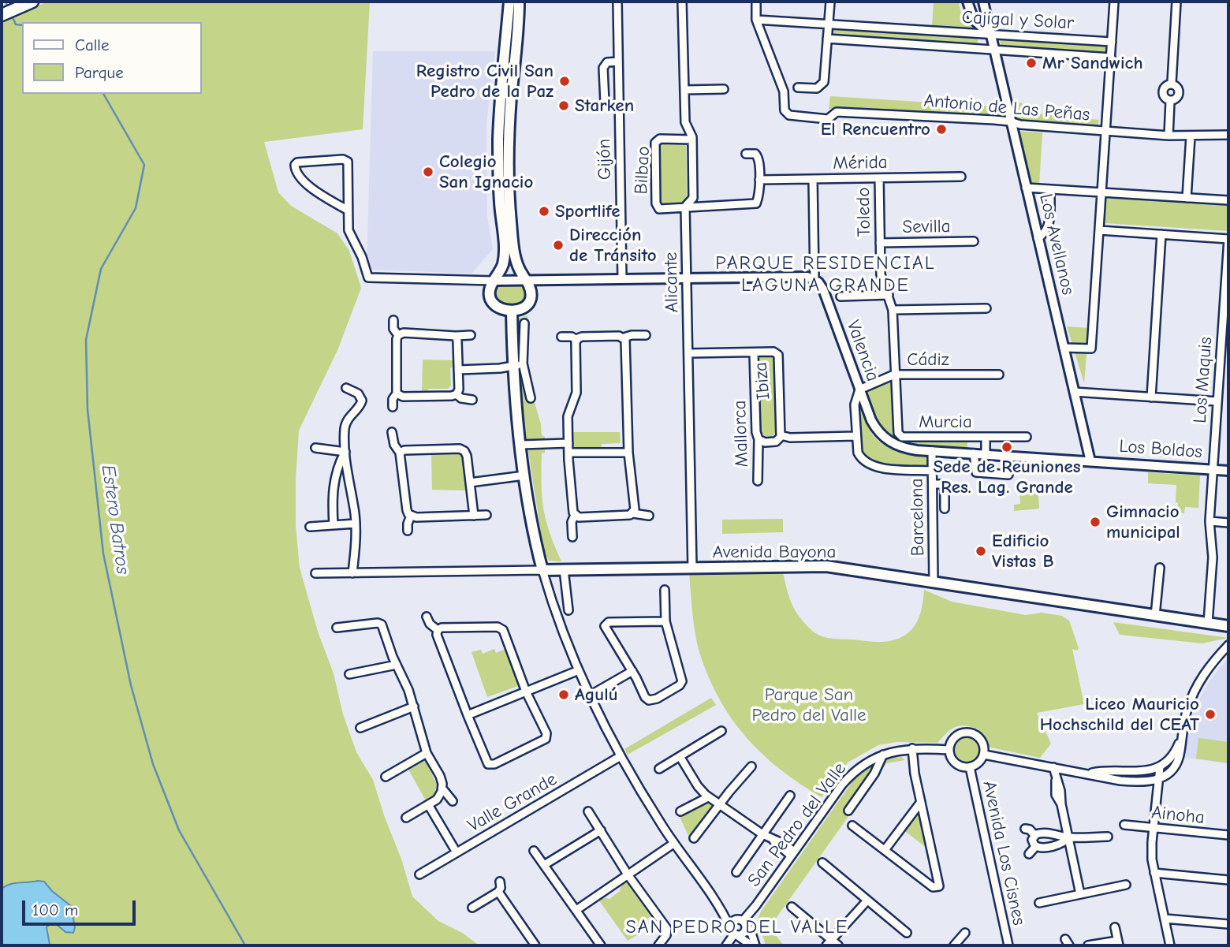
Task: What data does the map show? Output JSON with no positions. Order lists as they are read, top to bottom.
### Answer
{
  "streets": {
    "main road": ["Avenida Bayona"],
    "street": [
      "Cajigal y Solar",
      "Antonio de Las Peñas",
      "Gijón",
      "Mérida",
      "Bilbao",
      "Toledo",
      "Sevilla",
      "Los Avellanos",
      "Alicante",
      "Valencia",
      "Cádiz",
      "Los Maquis",
      "Ibiza",
      "Murcia",
      "Mallorca",
      "Los Boldos",
      "Barcelona",
      "Valle Grande",
      "Ainoha",
      "San Pedro del Valle",
      "Avenida Los Cisnes"
    ]
  },
  "crossings": [
    ["Cajigal y Solar", "Antonio de Las Peñas"],
    ["Cajigal y Solar", "Los Avellanos"],
    ["Antonio de Las Peñas", "Los Avellanos"],
    ["Mérida", "Toledo"],
    ["Bilbao", "Alicante"],
    ["Toledo", "Sevilla"],
    ["Toledo", "Murcia"],
    ["Los Avellanos", "Valencia"],
    ["Los Avellanos", "Los Boldos"],
    ["Alicante", "Ibiza"],
    ["Alicante", "Avenida Bayona"],
    ["Valencia", "Cádiz"],
    ["Valencia", "Murcia"],
    ["Valencia", "Los Boldos"],
    ["Valencia", "Barcelona"],
    ["Cádiz", "Murcia"],
    ["Los Maquis", "Los Boldos"],
    ["Los Maquis", "Avenida Bayona"],
    ["Ibiza", "Mallorca"],
    ["Barcelona", "Avenida Bayona"],
    ["San Pedro del Valle", "Avenida Los Cisnes"]
  ],
  "districts": ["PARQUE RESIDENCIAL LAGUNA GRANDE", "SAN PEDRO DEL VALLE"],
  "water": ["Estero Batros"],
  "parks": ["Parque San Pedro del Valle"],
  "places": [
    "Mr Sandwich",
    "Registro Civil San Pedro de la Paz",
    "Starken",
    "El Rencuentro",
    "Colegio San Ignacio",
    "Sportlife",
    "Dirección de Tránsito",
    "Sede de Reuniones Res. Lag. Grande",
    "Gimnacio municipal",
    "Edificio Vistas B",
    "Agulú",
    "Liceo Mauricio Hochschild del CEAT"
  ],
  "legend": ["Calle", "Parque"],
  "scale_bar": "100 m"
}
